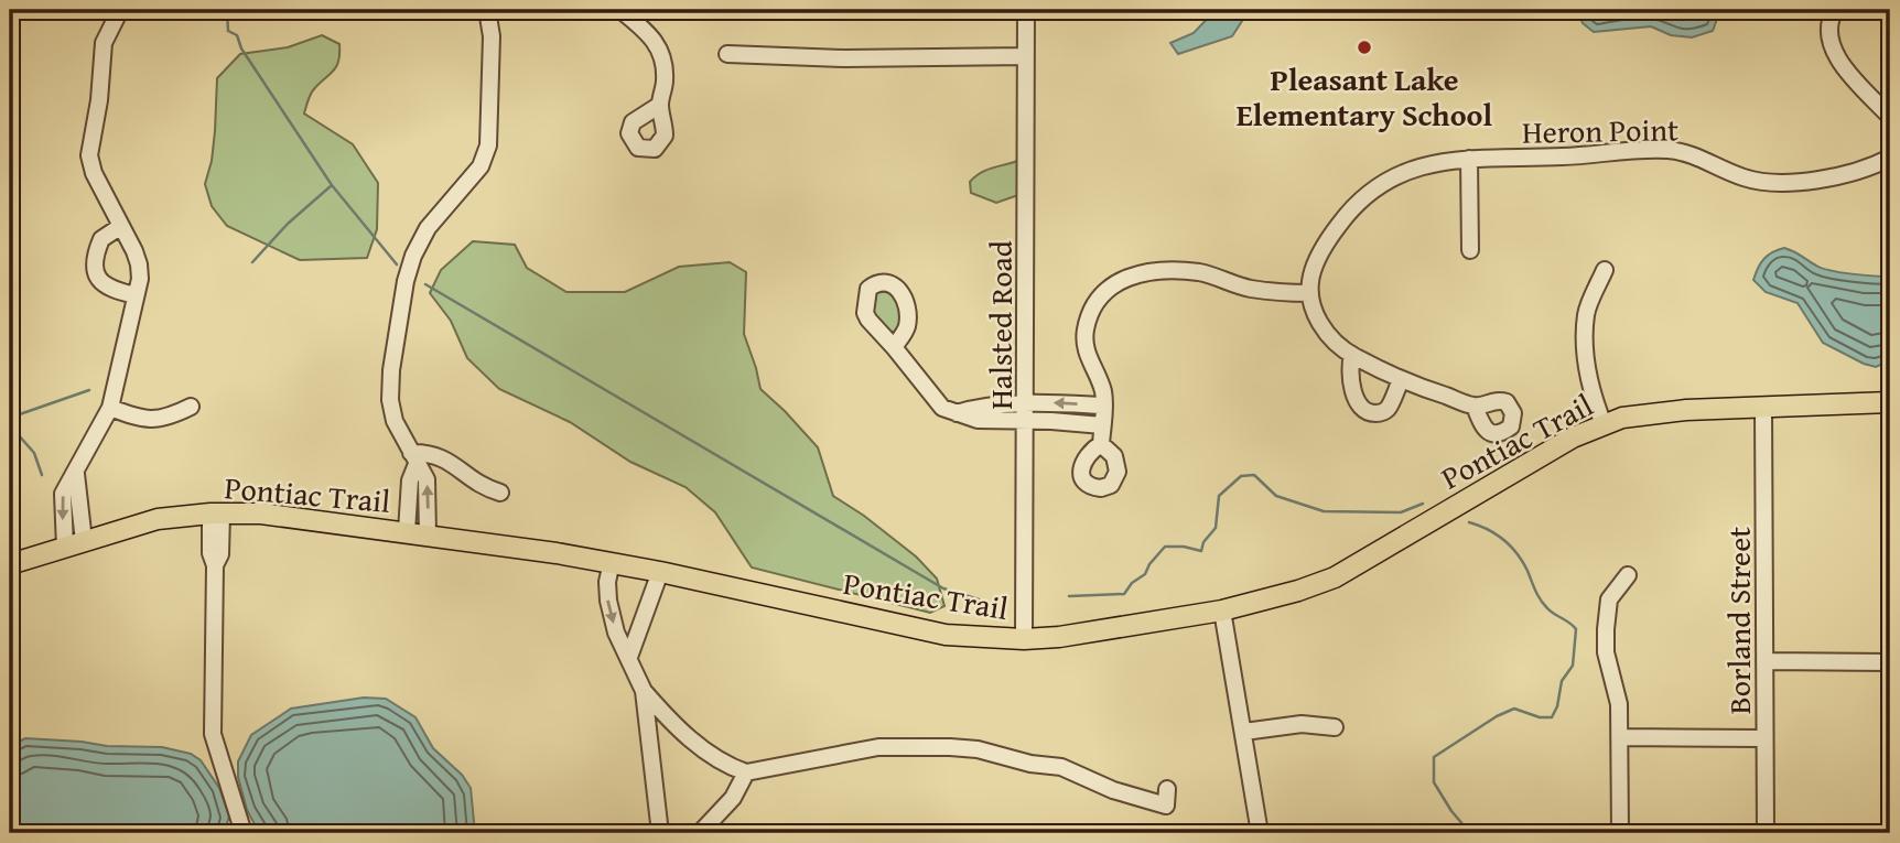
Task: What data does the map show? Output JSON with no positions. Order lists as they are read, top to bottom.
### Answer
{
  "streets": {
    "main road": ["Pontiac Trail"],
    "street": ["Heron Point", "Halsted Road", "Borland Street"]
  },
  "crossings": [
    ["Halsted Road", "Pontiac Trail"],
    ["Pontiac Trail", "Borland Street"]
  ],
  "places": ["Pleasant Lake Elementary School"]
}
